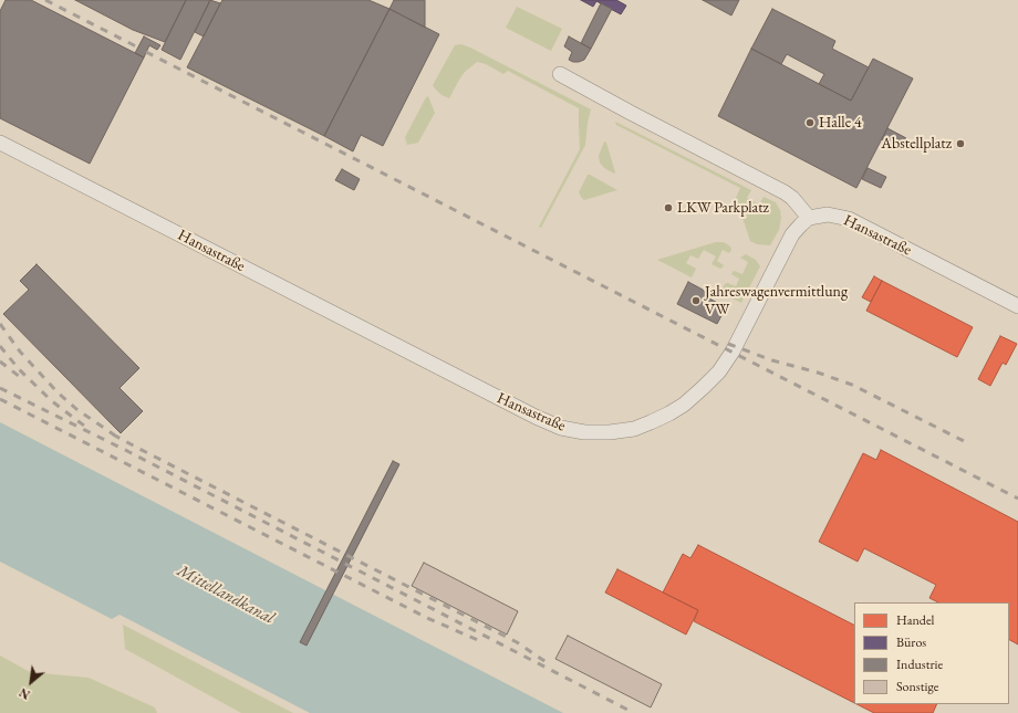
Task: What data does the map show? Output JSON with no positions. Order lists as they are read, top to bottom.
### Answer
{
  "streets": {
    "street": ["Hansastraße"]
  },
  "water": ["Mittellandkanal"],
  "places": [
    "Halle 4",
    "Abstellplatz",
    "LKW Parkplatz",
    "Jahreswagenvermittlung VW"
  ],
  "legend": [
    "Handel",
    "Büros",
    "Industrie",
    "Sonstige"
  ],
  "north": "bottom left"
}
